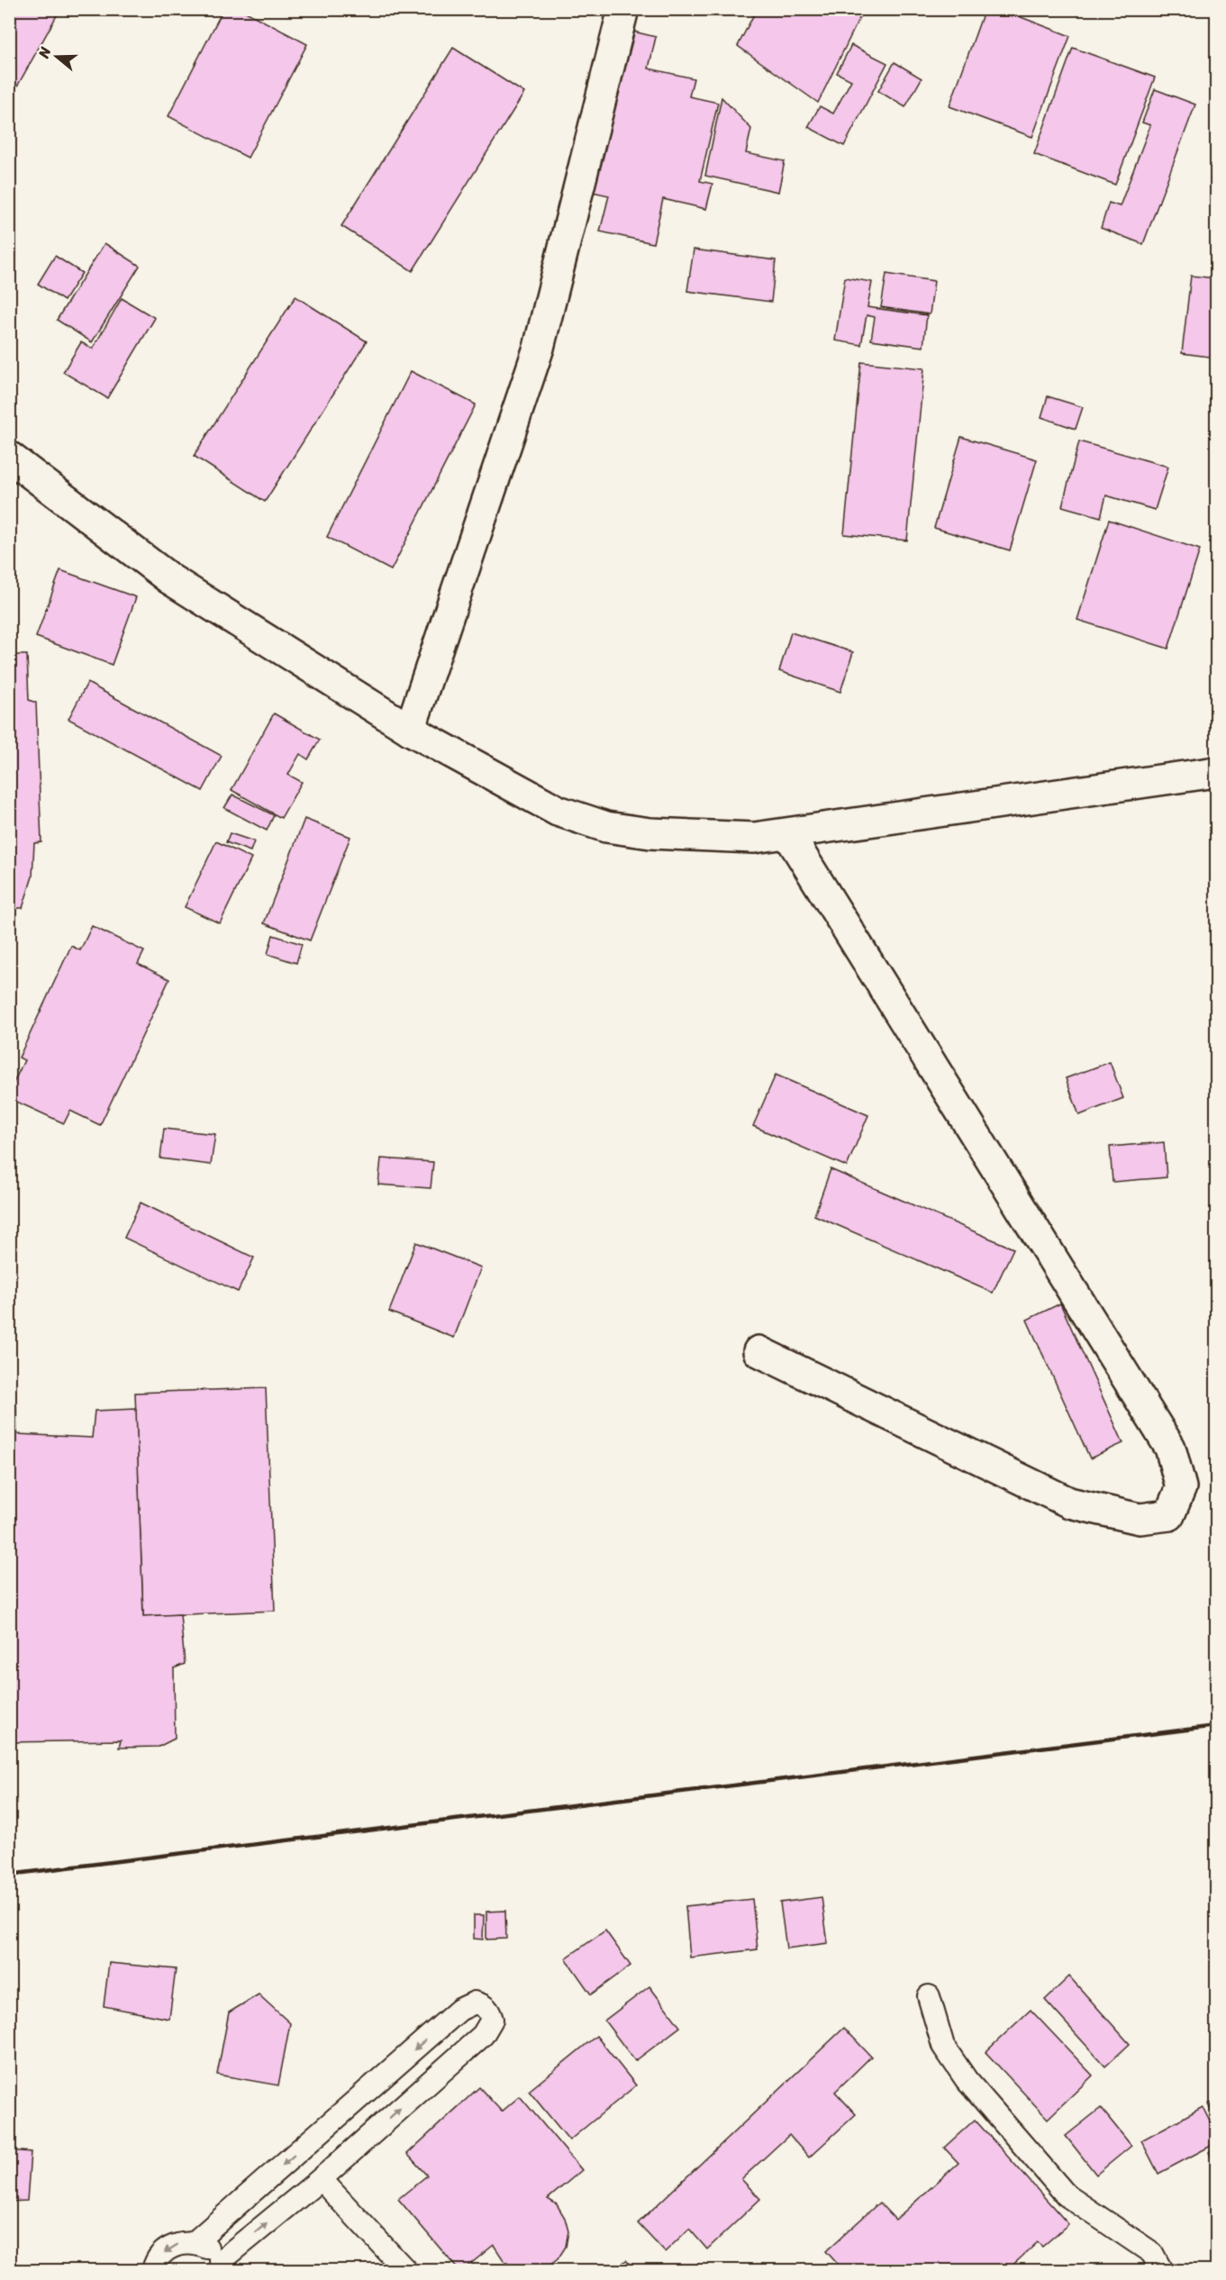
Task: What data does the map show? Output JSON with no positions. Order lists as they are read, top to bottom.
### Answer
{
  "north": "left"
}
